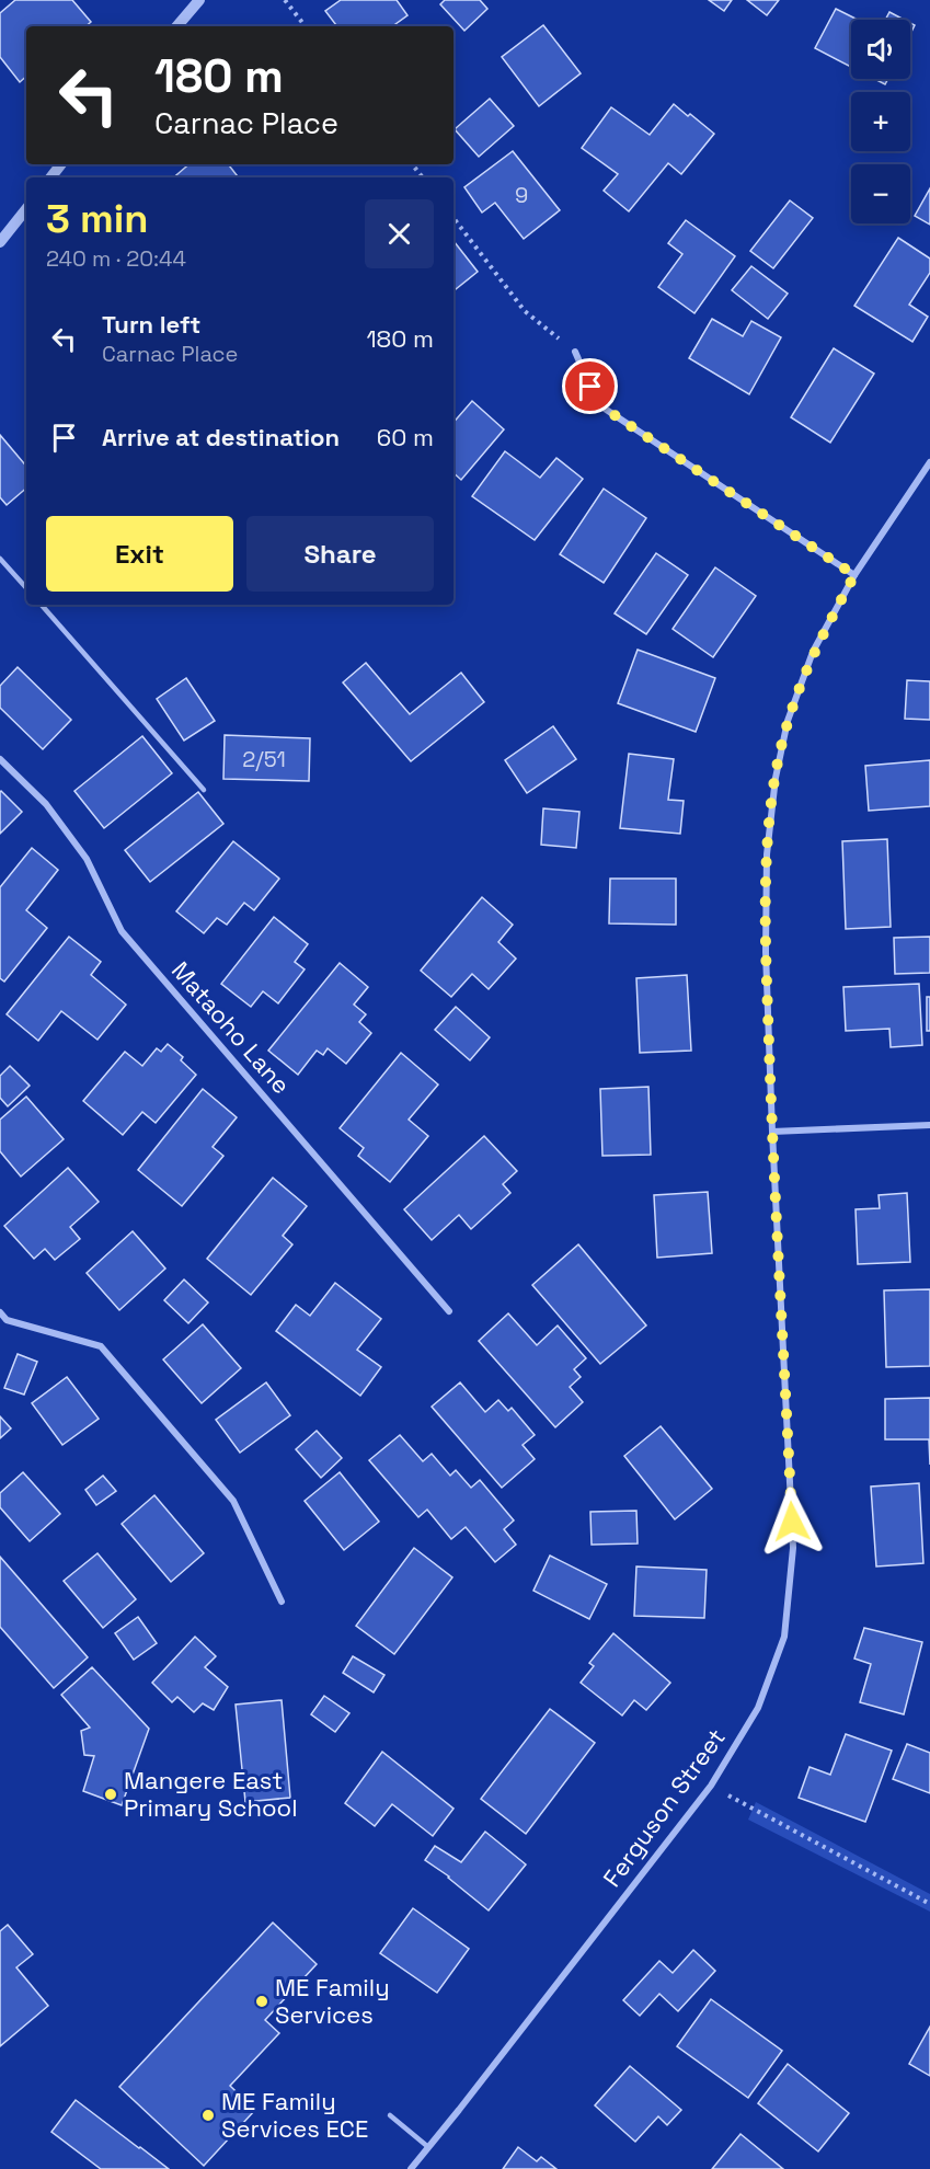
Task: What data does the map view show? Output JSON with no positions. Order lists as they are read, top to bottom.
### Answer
{
  "streets": {
    "street": ["Mataoho Lane", "Ferguson Street"]
  },
  "places": ["Mangere East Primary School", "ME Family Services", "ME Family Services ECE"],
  "house_numbers": ["9", "2/51"],
  "page": {
    "map_buttons": ["+", "−"],
    "turn": ["180 m", "Carnac Place"],
    "heading": ["3 min", "240 m · 20:44"],
    "list": [
      {
        "name": "Turn left",
        "note": "Carnac Place",
        "value": "180 m"
      },
      {
        "name": "Arrive at destination",
        "value": "60 m"
      }
    ],
    "buttons": ["Exit", "Share"]
  }
}
